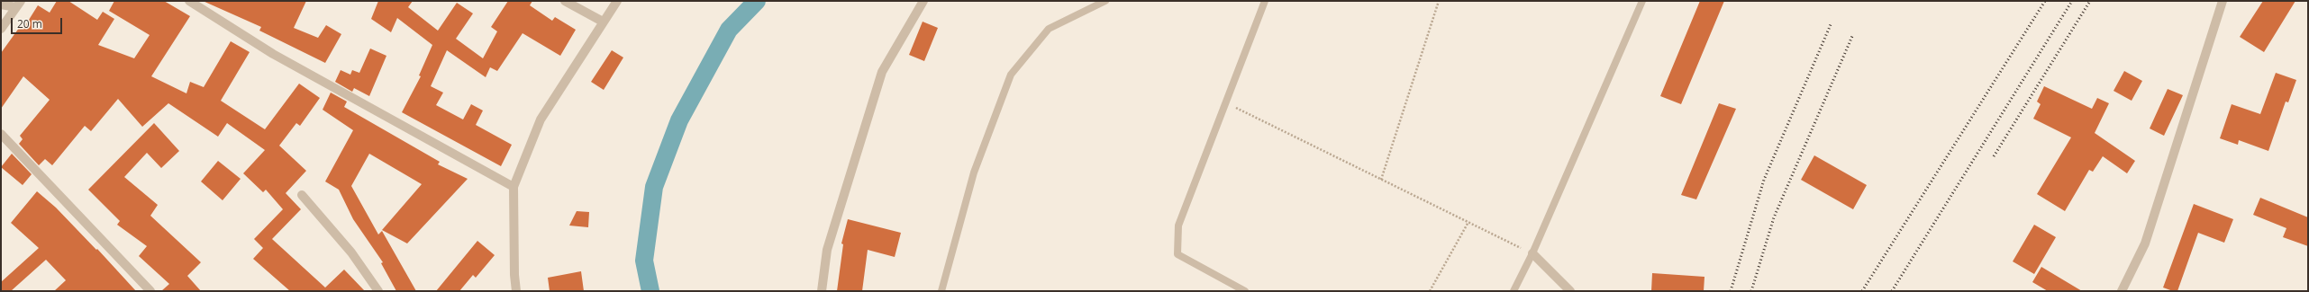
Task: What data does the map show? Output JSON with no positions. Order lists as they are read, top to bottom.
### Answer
{
  "scale_bar": "20 m"
}
